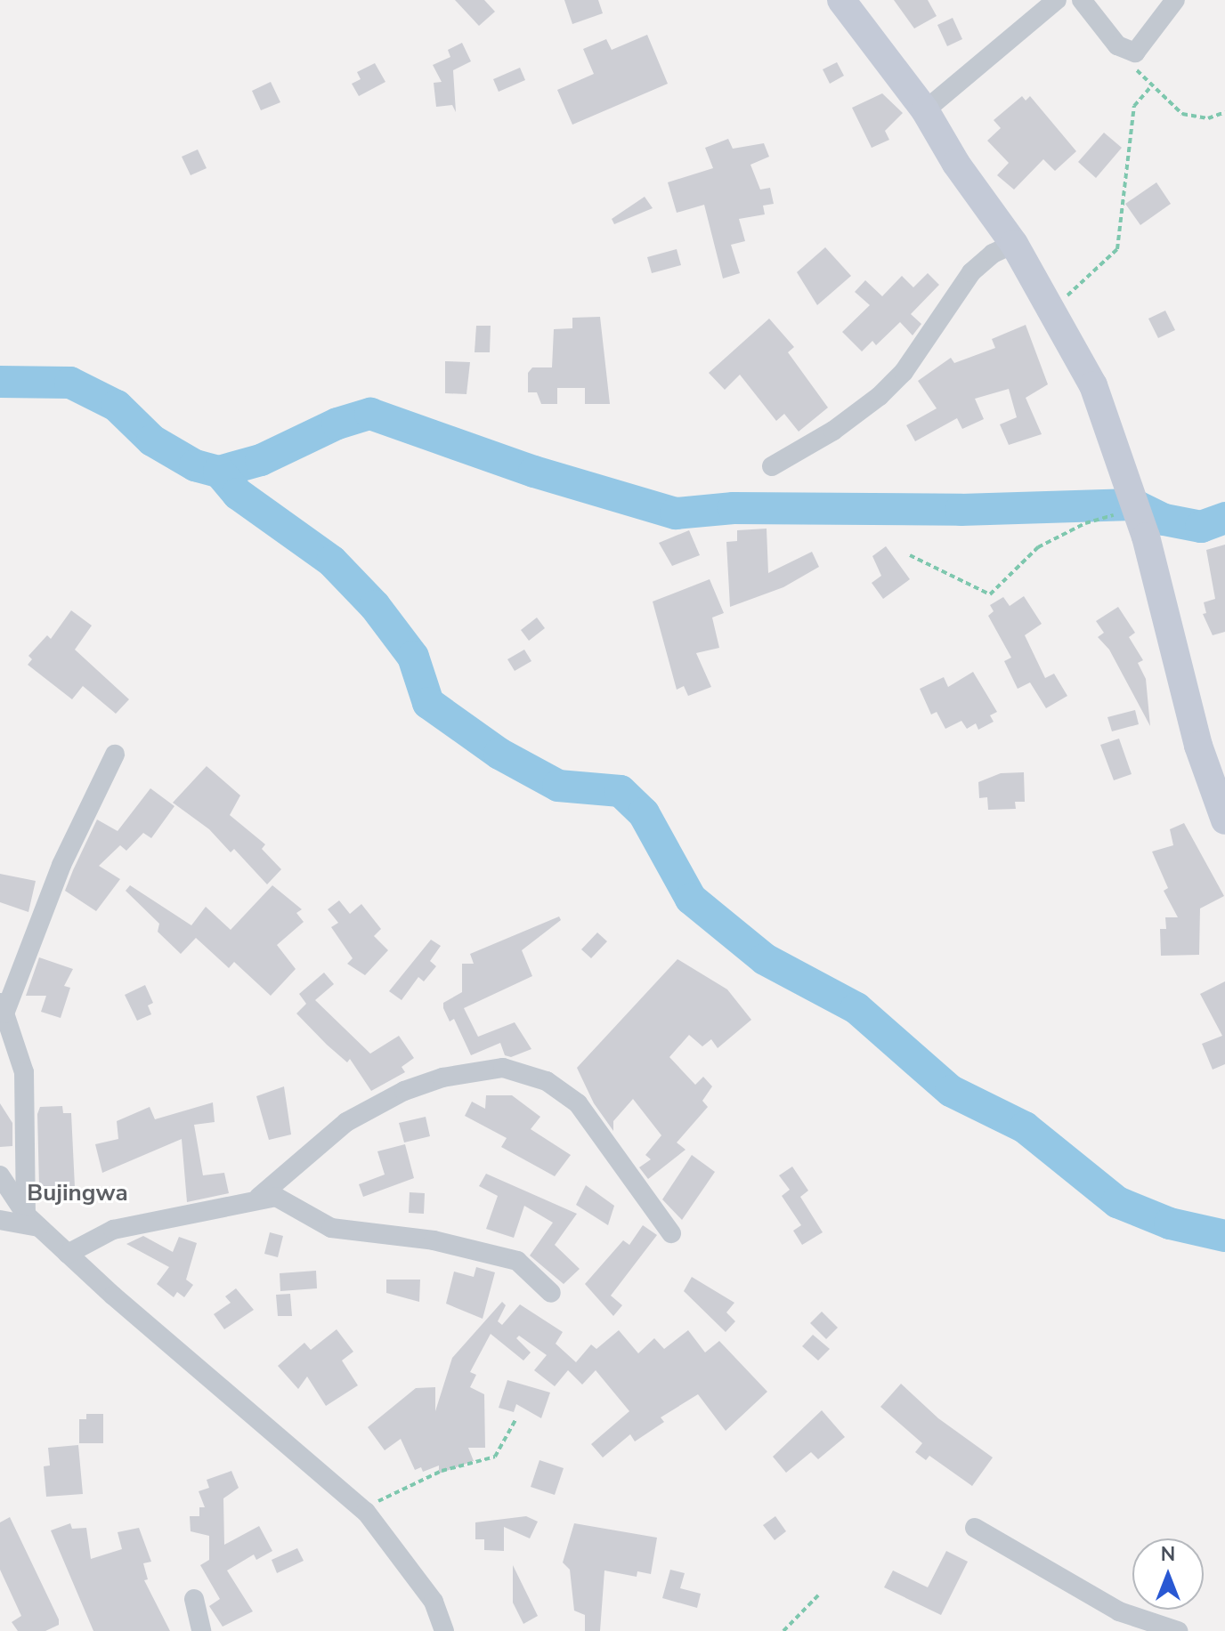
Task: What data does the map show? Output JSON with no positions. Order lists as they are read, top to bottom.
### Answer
{
  "districts": ["Bujingwa"],
  "north": "top"
}
